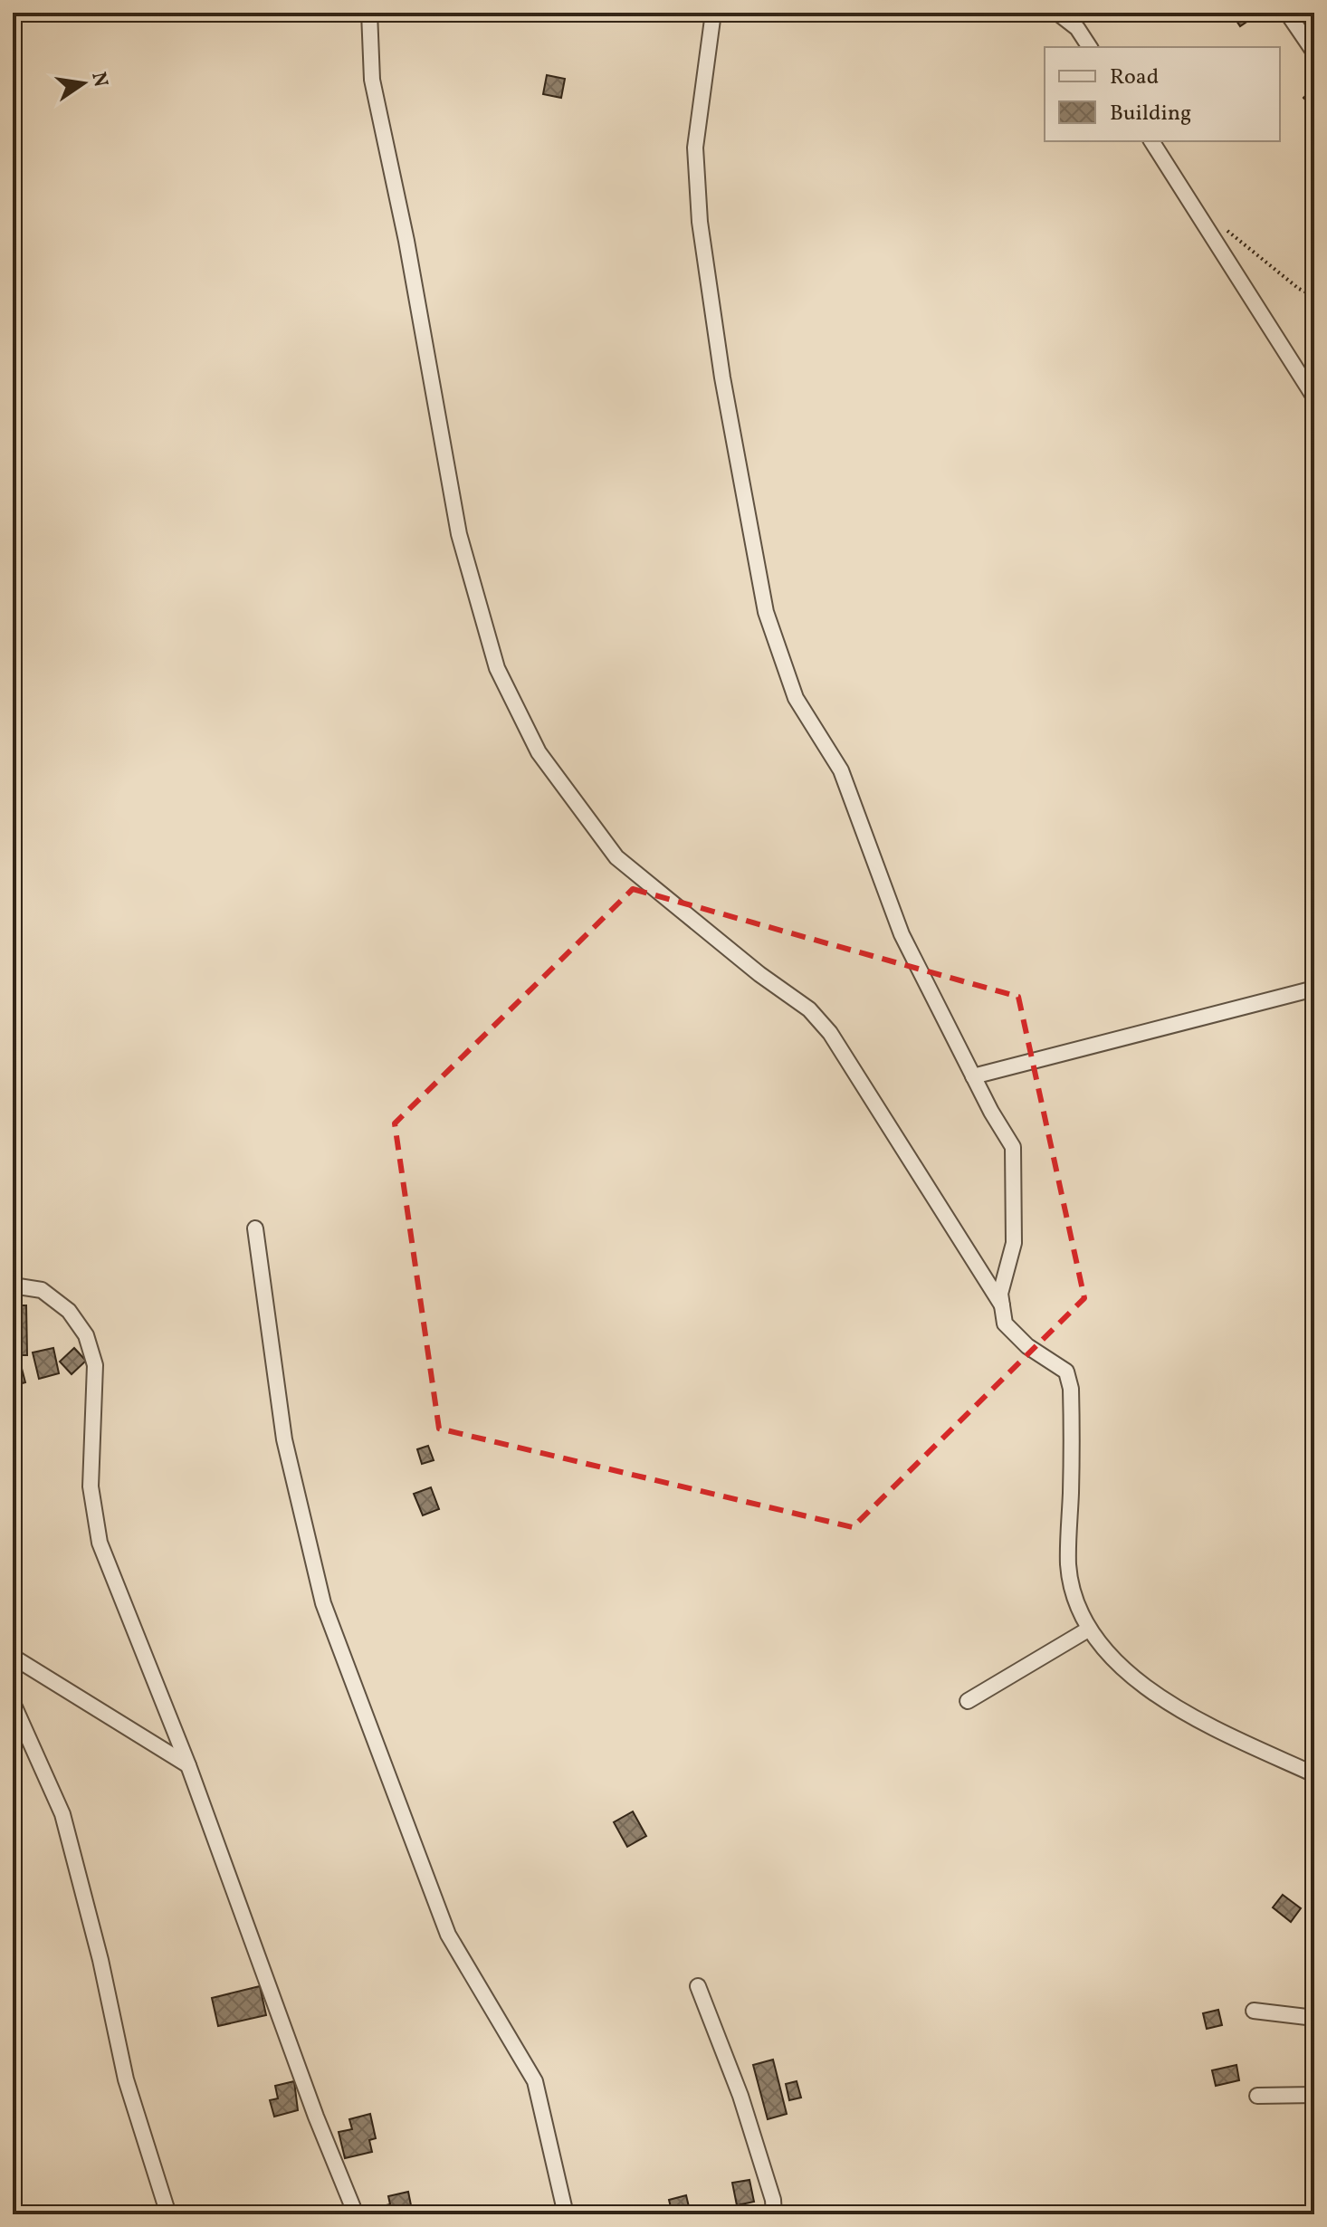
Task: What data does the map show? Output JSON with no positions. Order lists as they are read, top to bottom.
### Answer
{
  "legend": ["Road", "Building"],
  "north": "right"
}
